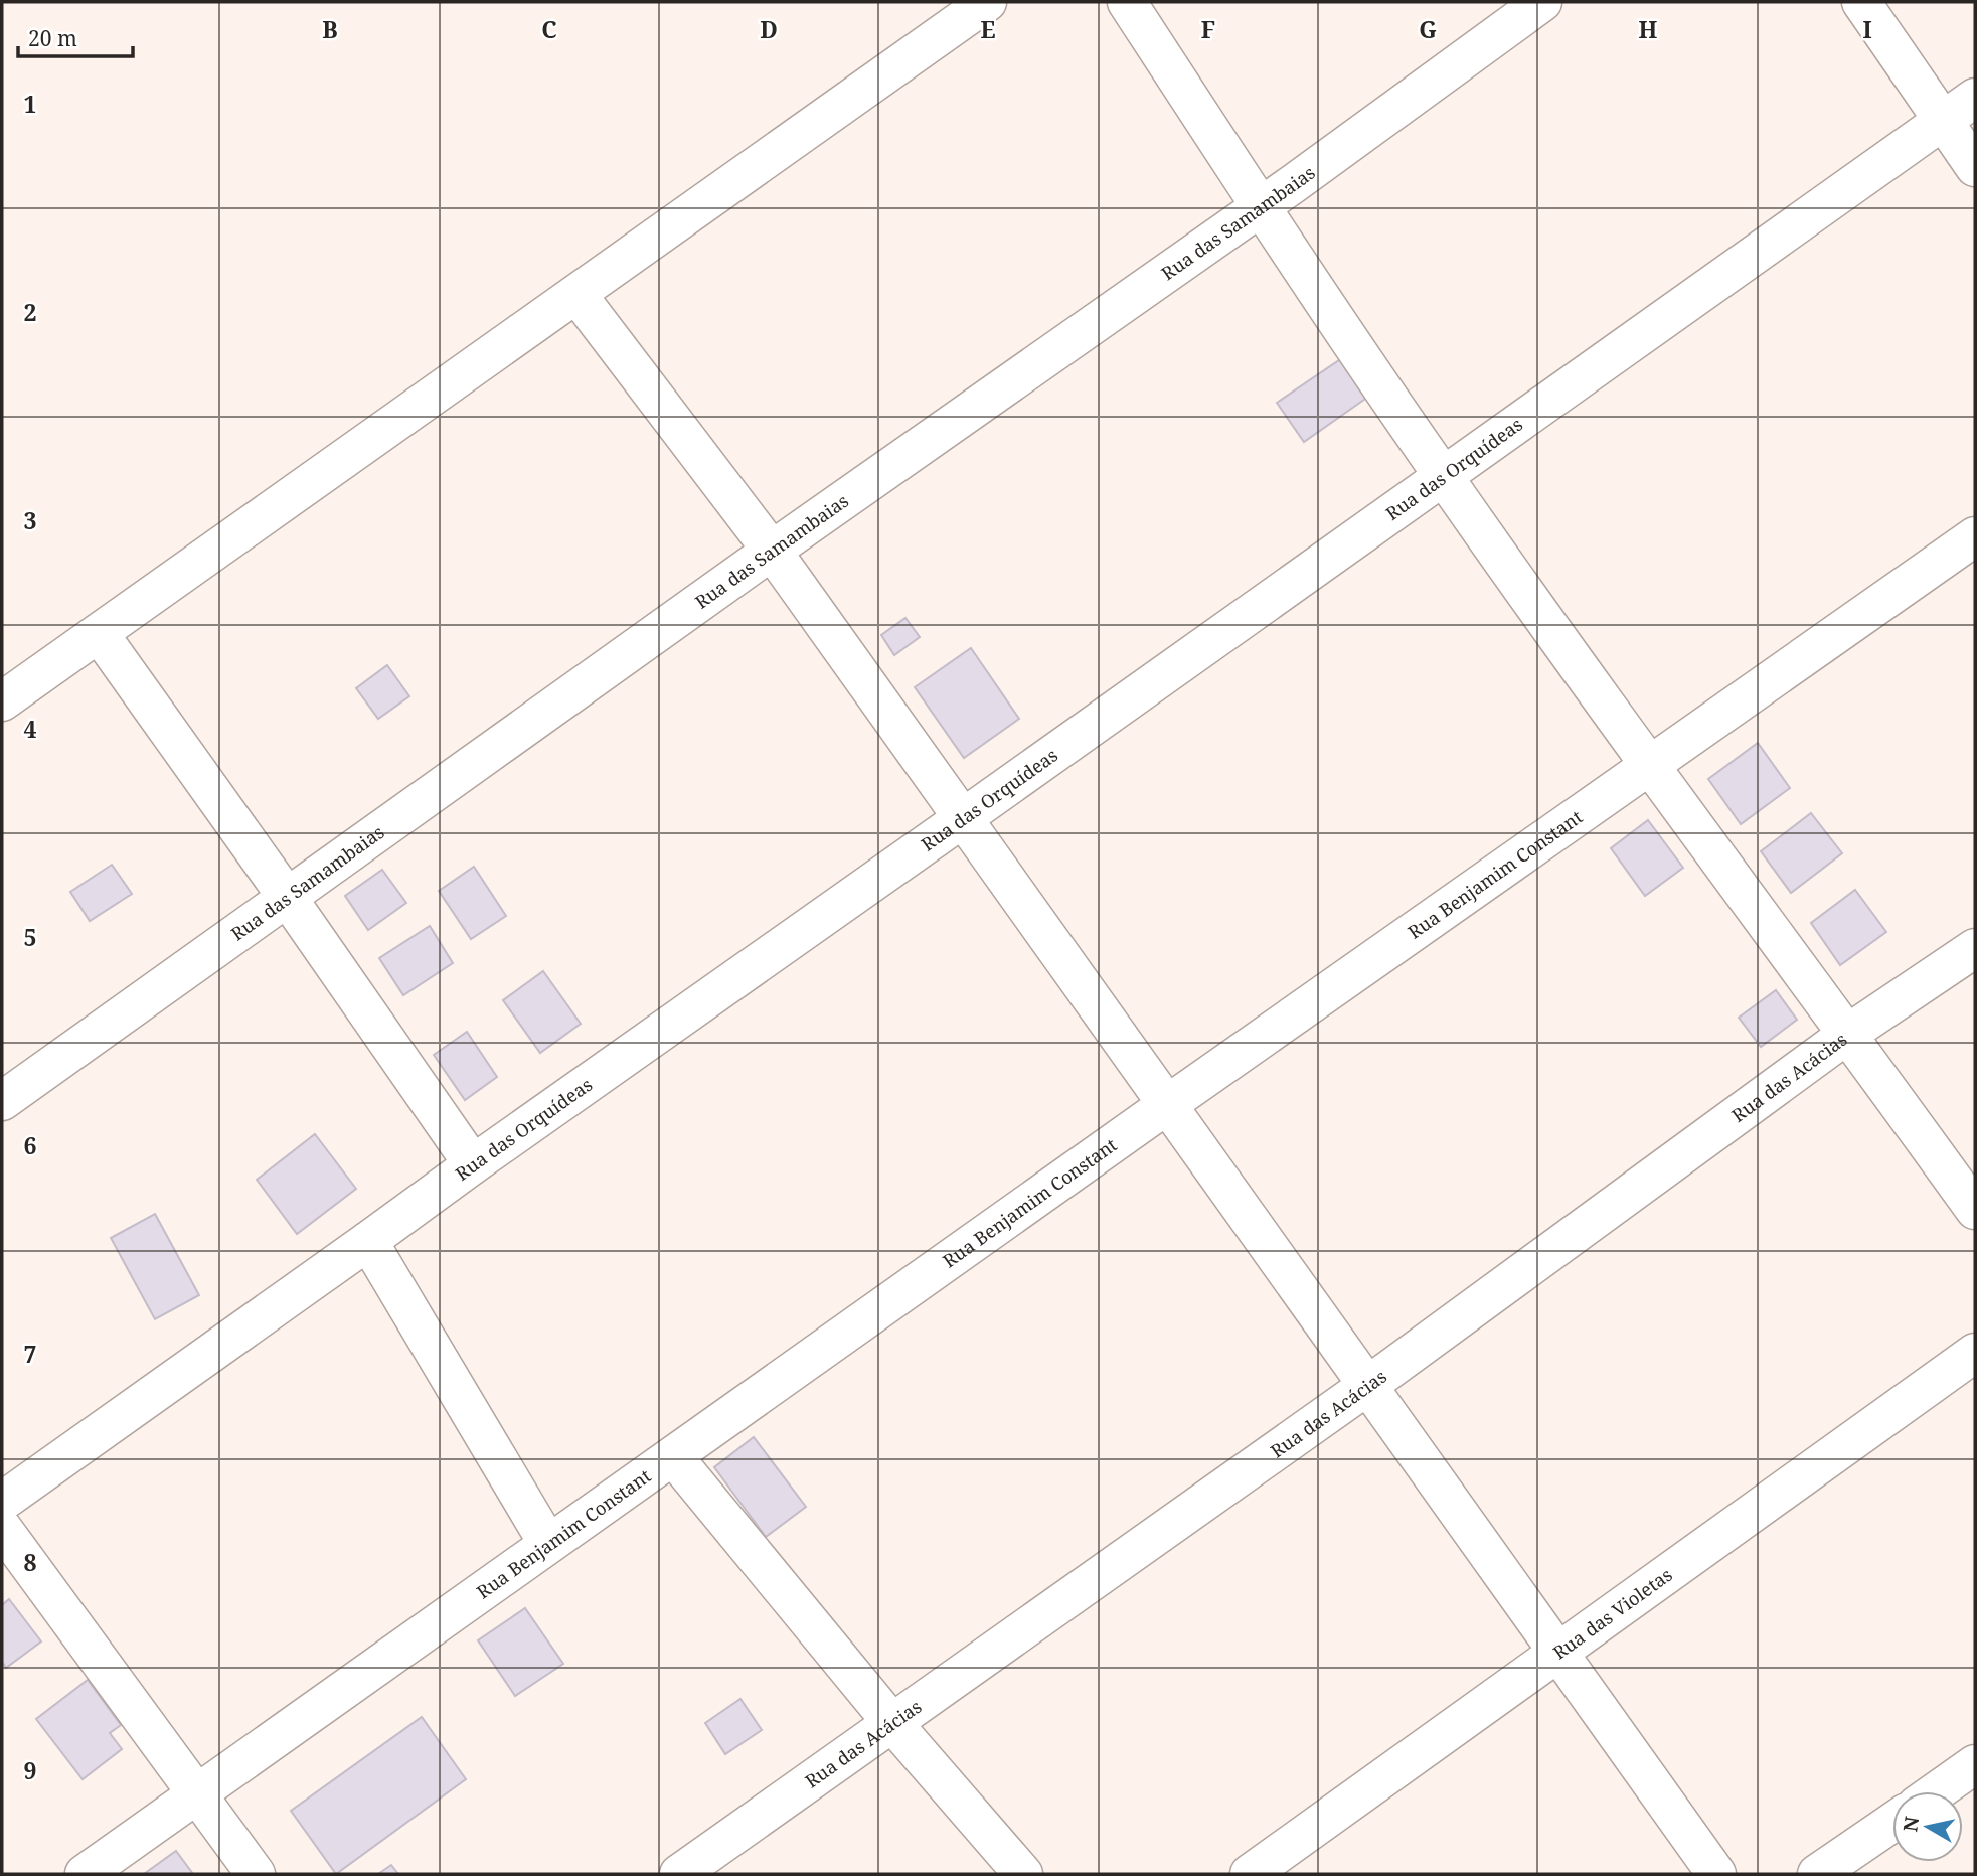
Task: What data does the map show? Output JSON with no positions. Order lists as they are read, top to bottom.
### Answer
{
  "streets": {
    "street": [
      "Rua das Samambaias",
      "Rua das Orquídeas",
      "Rua Benjamim Constant",
      "Rua das Acácias",
      "Rua das Violetas"
    ]
  },
  "scale_bar": "20 m",
  "north": "left",
  "grid": {
    "columns": [
      "B",
      "C",
      "D",
      "E",
      "F",
      "G",
      "H",
      "I"
    ],
    "rows": [
      "1",
      "2",
      "3",
      "4",
      "5",
      "6",
      "7",
      "8",
      "9"
    ]
  }
}
